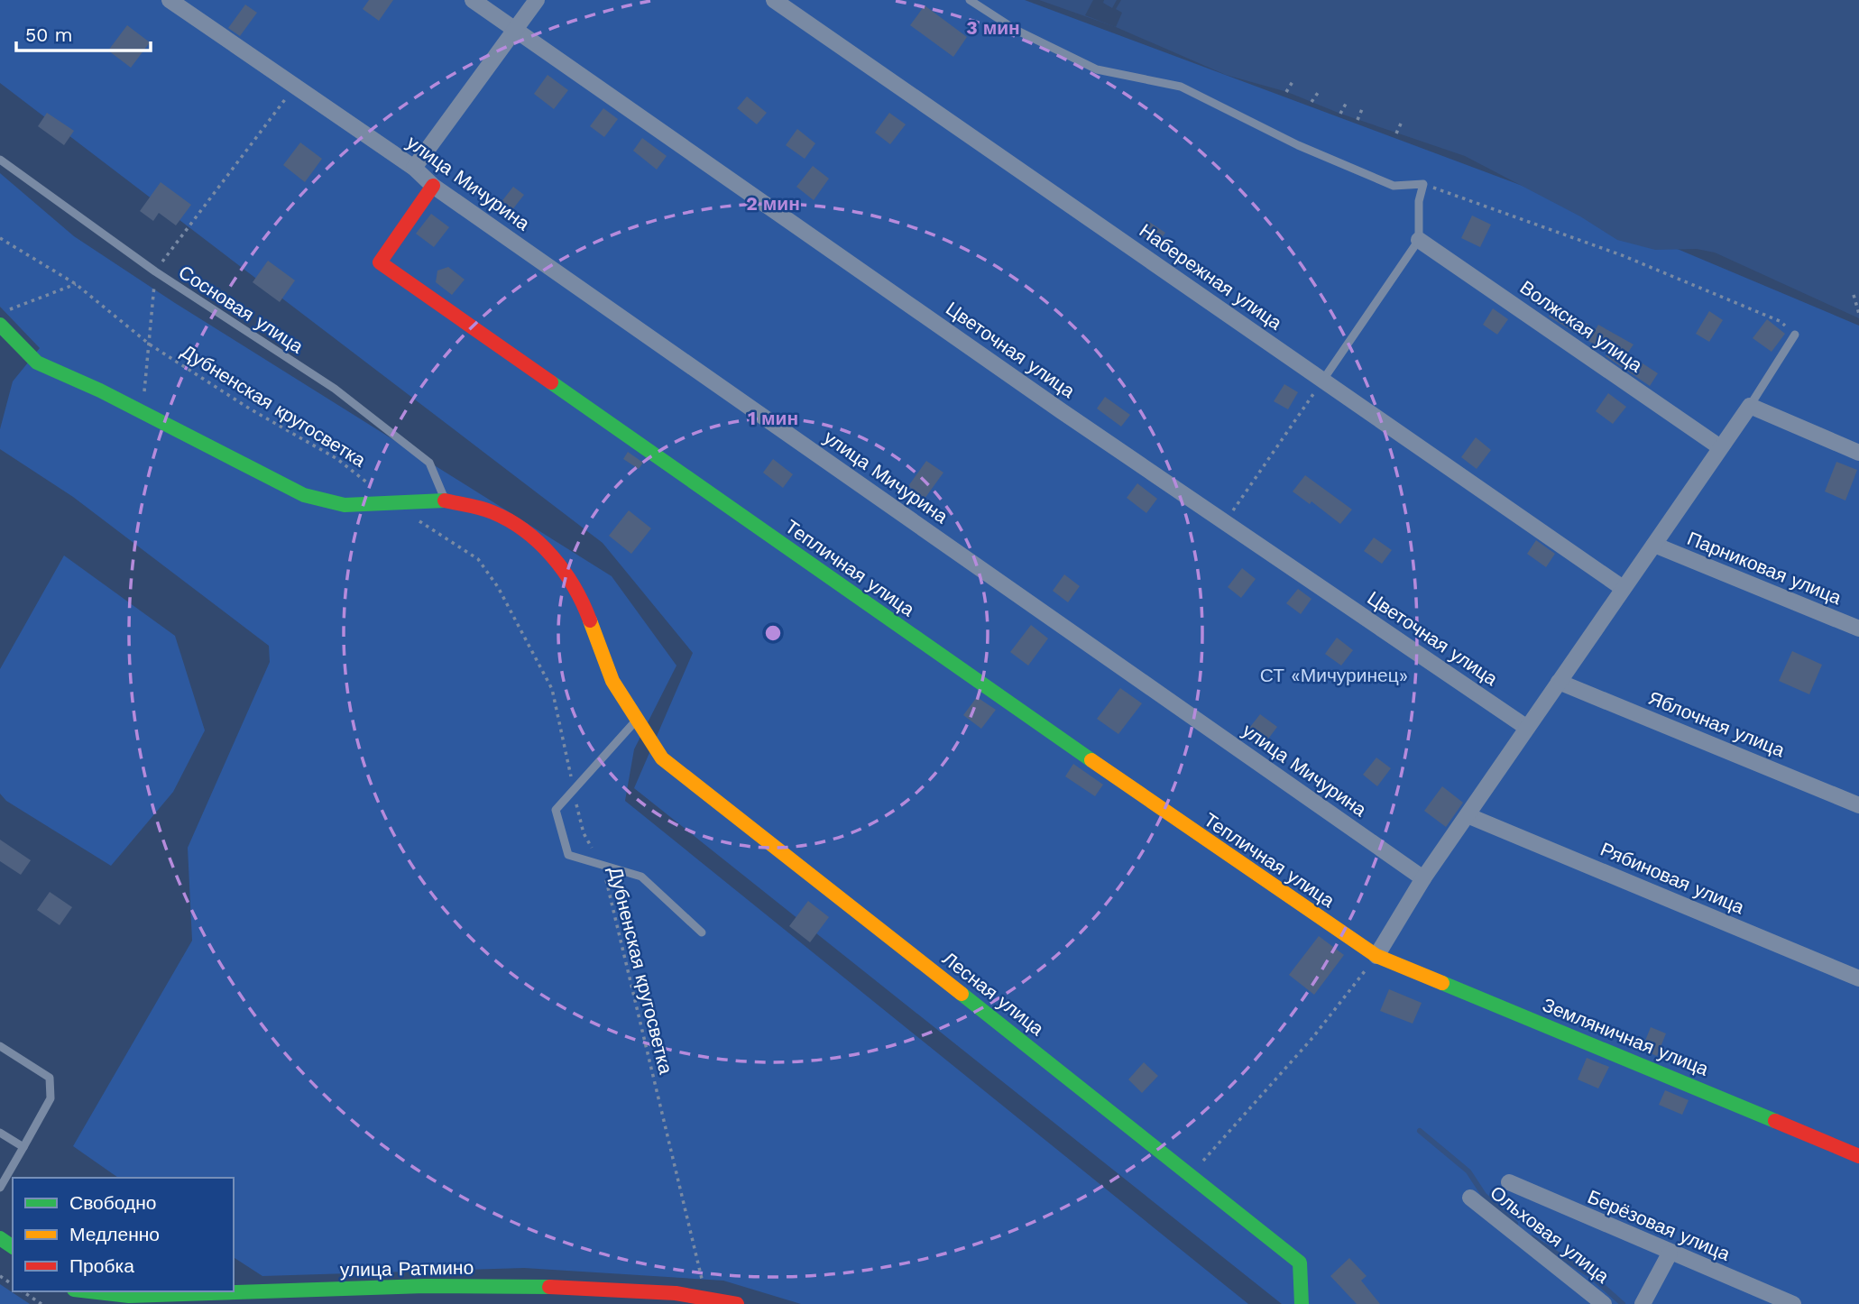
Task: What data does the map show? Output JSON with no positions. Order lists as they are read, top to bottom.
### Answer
{
  "streets": {
    "street": [
      "улица Мичурина",
      "Набережная улица",
      "Волжская улица",
      "Цветочная улица",
      "Тепличная улица",
      "Парниковая улица",
      "Яблочная улица",
      "Рябиновая улица",
      "Лесная улица",
      "Земляничная улица",
      "Берёзовая улица",
      "Ольховая улица",
      "улица Ратмино"
    ],
    "lane": ["Сосновая улица"],
    "path": ["Дубненская кругосветка"]
  },
  "crossings": [
    ["улица Мичурина", "Тепличная улица"],
    ["Сосновая улица", "Лесная улица"],
    ["Дубненская кругосветка", "Лесная улица"],
    ["Дубненская кругосветка", "улица Ратмино"],
    ["Тепличная улица", "Земляничная улица"]
  ],
  "parks": ["СТ «Мичуринец»"],
  "legend": ["Свободно", "Медленно", "Пробка"],
  "scale_bar": "50 m",
  "rings": ["3 мин", "2 мин", "1 мин"]
}
